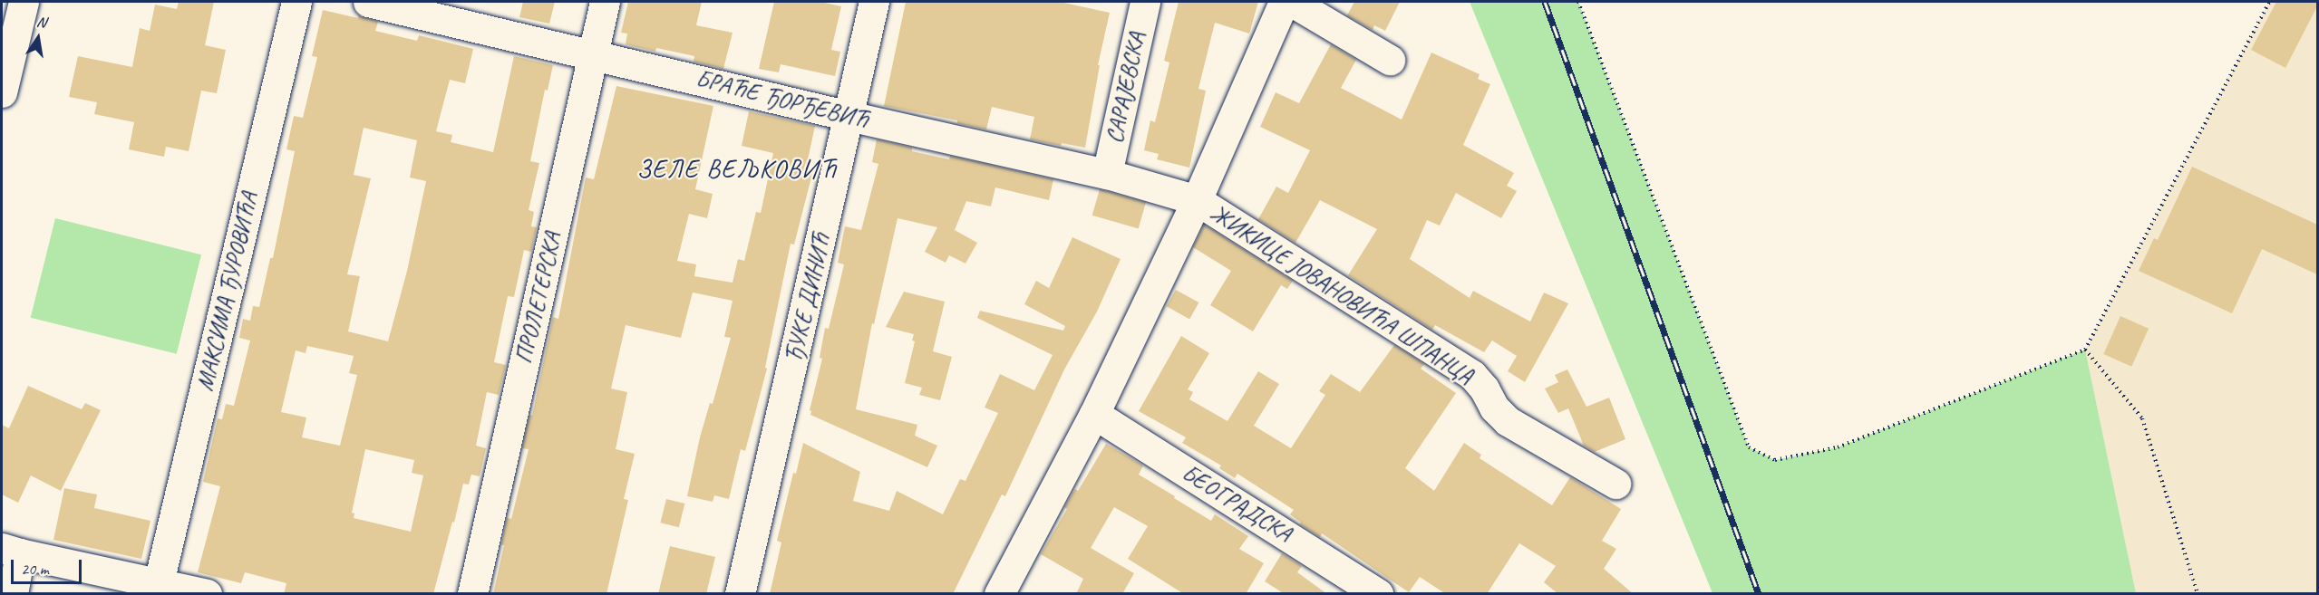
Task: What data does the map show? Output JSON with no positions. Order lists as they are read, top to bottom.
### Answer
{
  "streets": {
    "street": [
      "САРАЈЕВСКА",
      "БРАЋЕ ЂОРЂЕВИЋ",
      "МАКСИМА ЂУРОВИЋА",
      "ЖИКИЦЕ ЈОВАНОВИЋА ШПАНЦА",
      "ПРОЛЕТЕРСКА",
      "ЂУКЕ ДИНИЋ",
      "БЕОГРАДСКА"
    ]
  },
  "crossings": [
    ["САРАЈЕВСКА", "БРАЋЕ ЂОРЂЕВИЋ"],
    ["БРАЋЕ ЂОРЂЕВИЋ", "ЖИКИЦЕ ЈОВАНОВИЋА ШПАНЦА"],
    ["БРАЋЕ ЂОРЂЕВИЋ", "ПРОЛЕТЕРСКА"],
    ["БРАЋЕ ЂОРЂЕВИЋ", "ЂУКЕ ДИНИЋ"],
    ["ЖИКИЦЕ ЈОВАНОВИЋА ШПАНЦА", "БЕОГРАДСКА"]
  ],
  "districts": ["ЗЕЛЕ ВЕЉКОВИЋ"],
  "scale_bar": "20 m",
  "north": "top"
}
